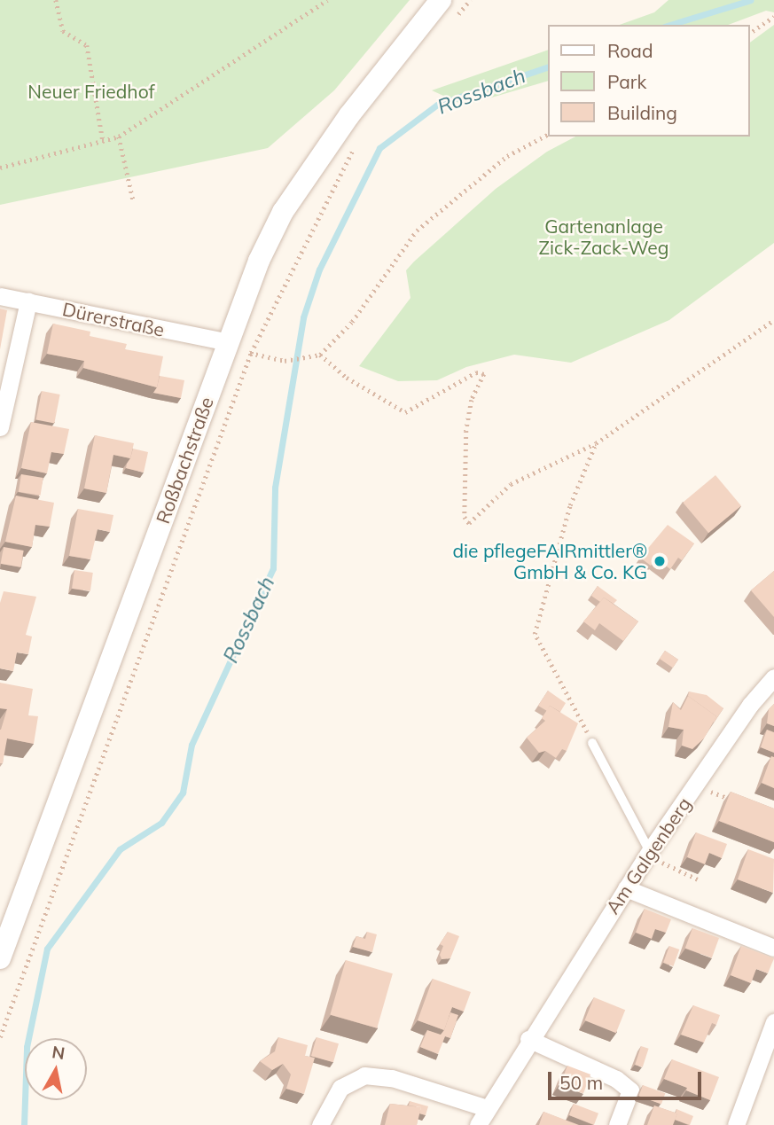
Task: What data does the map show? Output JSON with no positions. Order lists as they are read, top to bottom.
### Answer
{
  "streets": {
    "street": ["Dürerstraße", "Roßbachstraße", "Am Galgenberg"]
  },
  "crossings": [
    ["Dürerstraße", "Roßbachstraße"]
  ],
  "water": ["Rossbach"],
  "parks": ["Neuer Friedhof", "Gartenanlage Zick-Zack-Weg"],
  "places": ["die pflegeFAIRmittler® GmbH & Co. KG"],
  "legend": ["Road", "Park", "Building"],
  "scale_bar": "50 m",
  "north": "top"
}
